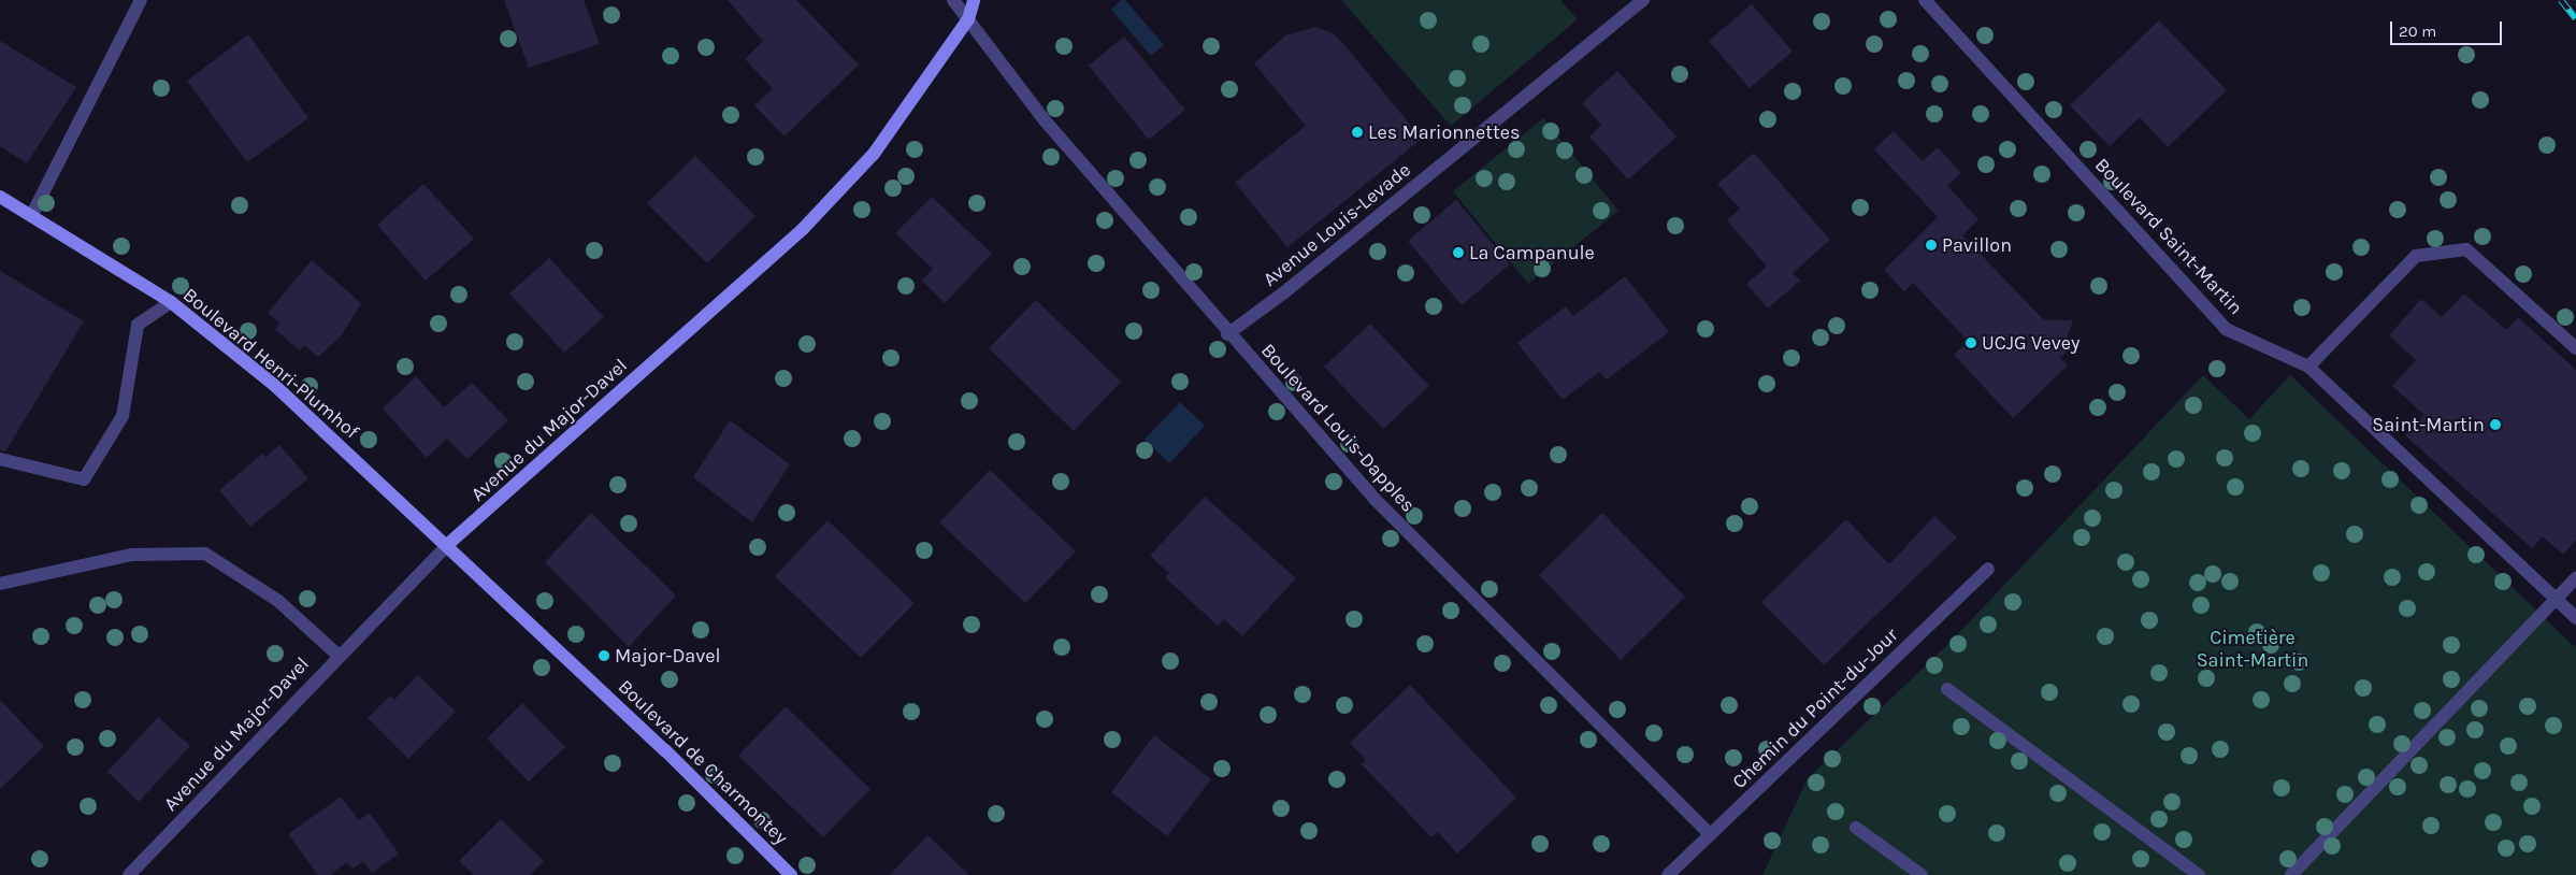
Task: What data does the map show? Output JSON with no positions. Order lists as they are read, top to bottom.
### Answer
{
  "streets": {
    "street": [
      "Avenue Louis-Levade",
      "Boulevard Saint-Martin",
      "Boulevard Henri-Plumhof",
      "Boulevard Louis-Dapples",
      "Avenue du Major-Davel",
      "Chemin du Point-du-Jour",
      "Boulevard de Charmontey"
    ]
  },
  "crossings": [
    ["Avenue Louis-Levade", "Boulevard Louis-Dapples"],
    ["Boulevard Henri-Plumhof", "Avenue du Major-Davel"],
    ["Boulevard Henri-Plumhof", "Boulevard de Charmontey"],
    ["Boulevard Louis-Dapples", "Avenue du Major-Davel"],
    ["Boulevard Louis-Dapples", "Chemin du Point-du-Jour"],
    ["Avenue du Major-Davel", "Boulevard de Charmontey"]
  ],
  "parks": ["Cimetière Saint-Martin"],
  "places": [
    "Les Marionnettes",
    "Pavillon",
    "La Campanule",
    "UCJG Vevey",
    "Saint-Martin",
    "Major-Davel"
  ],
  "scale_bar": "20 m"
}
